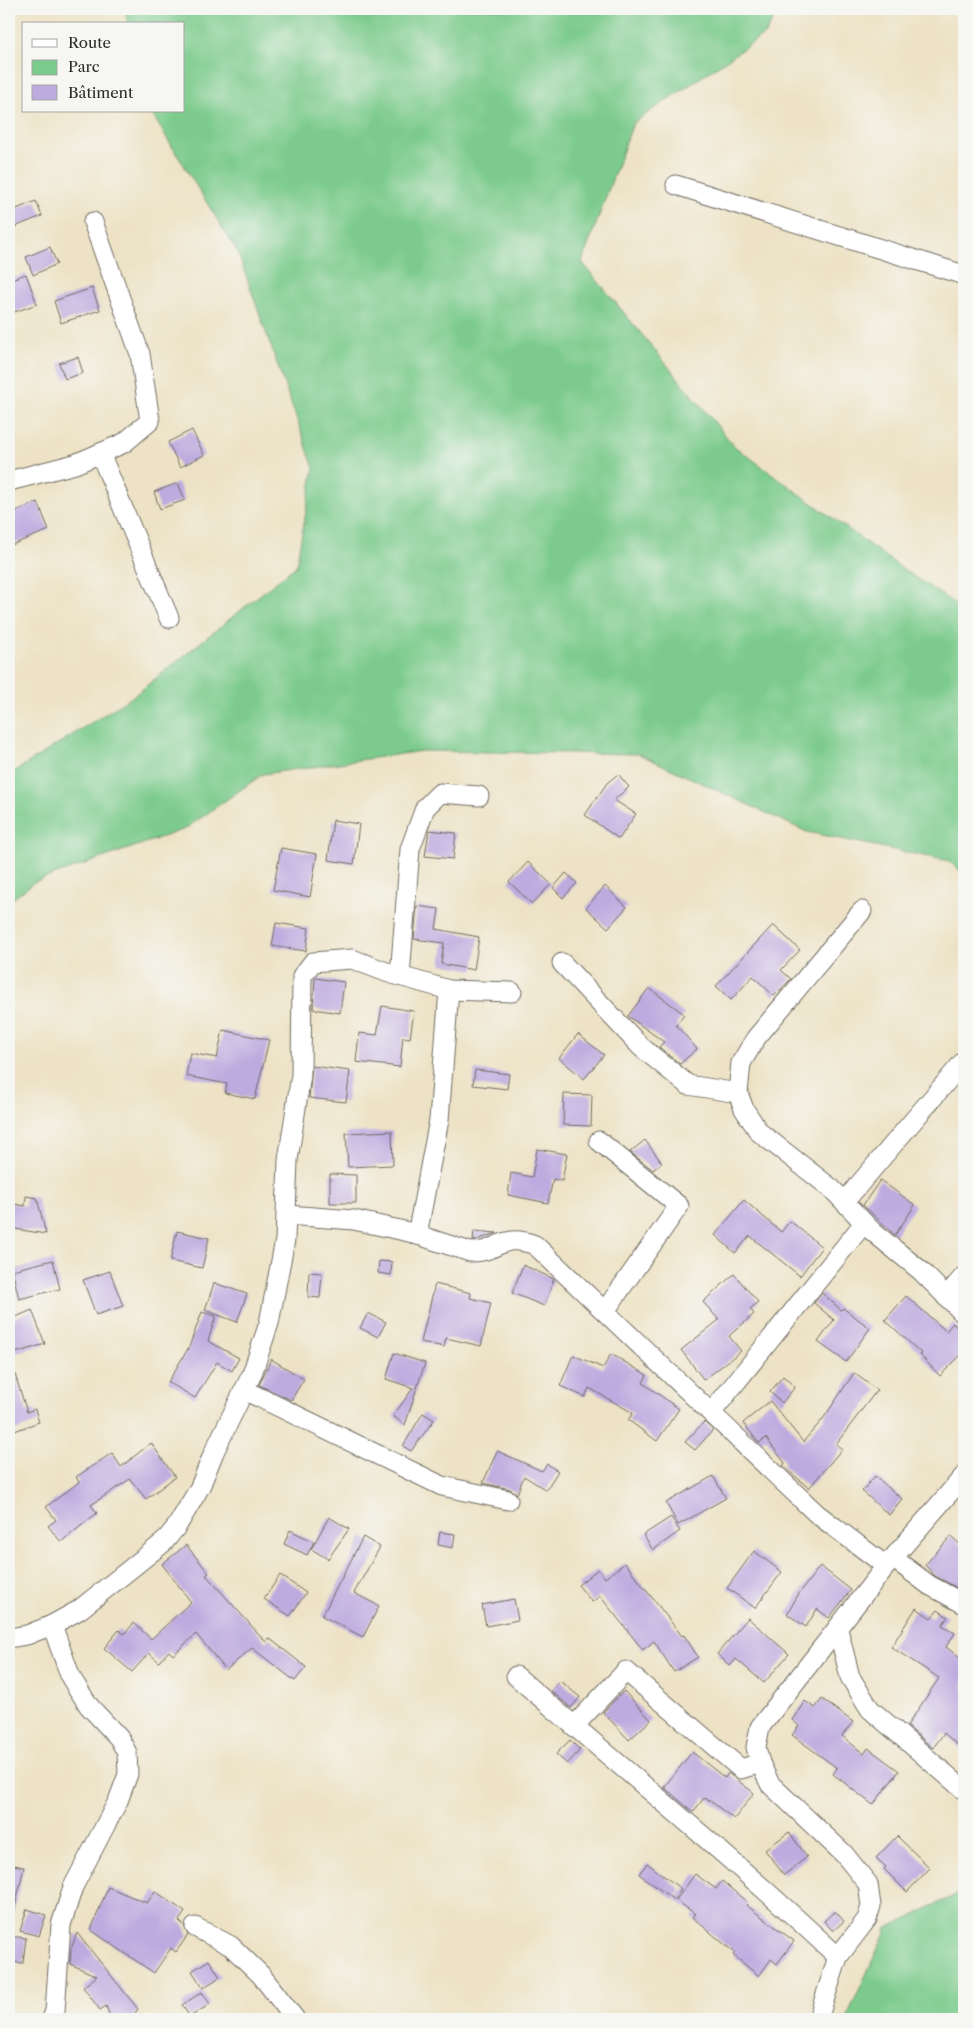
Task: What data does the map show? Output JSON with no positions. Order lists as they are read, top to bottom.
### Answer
{
  "legend": ["Route", "Parc", "Bâtiment"]
}
